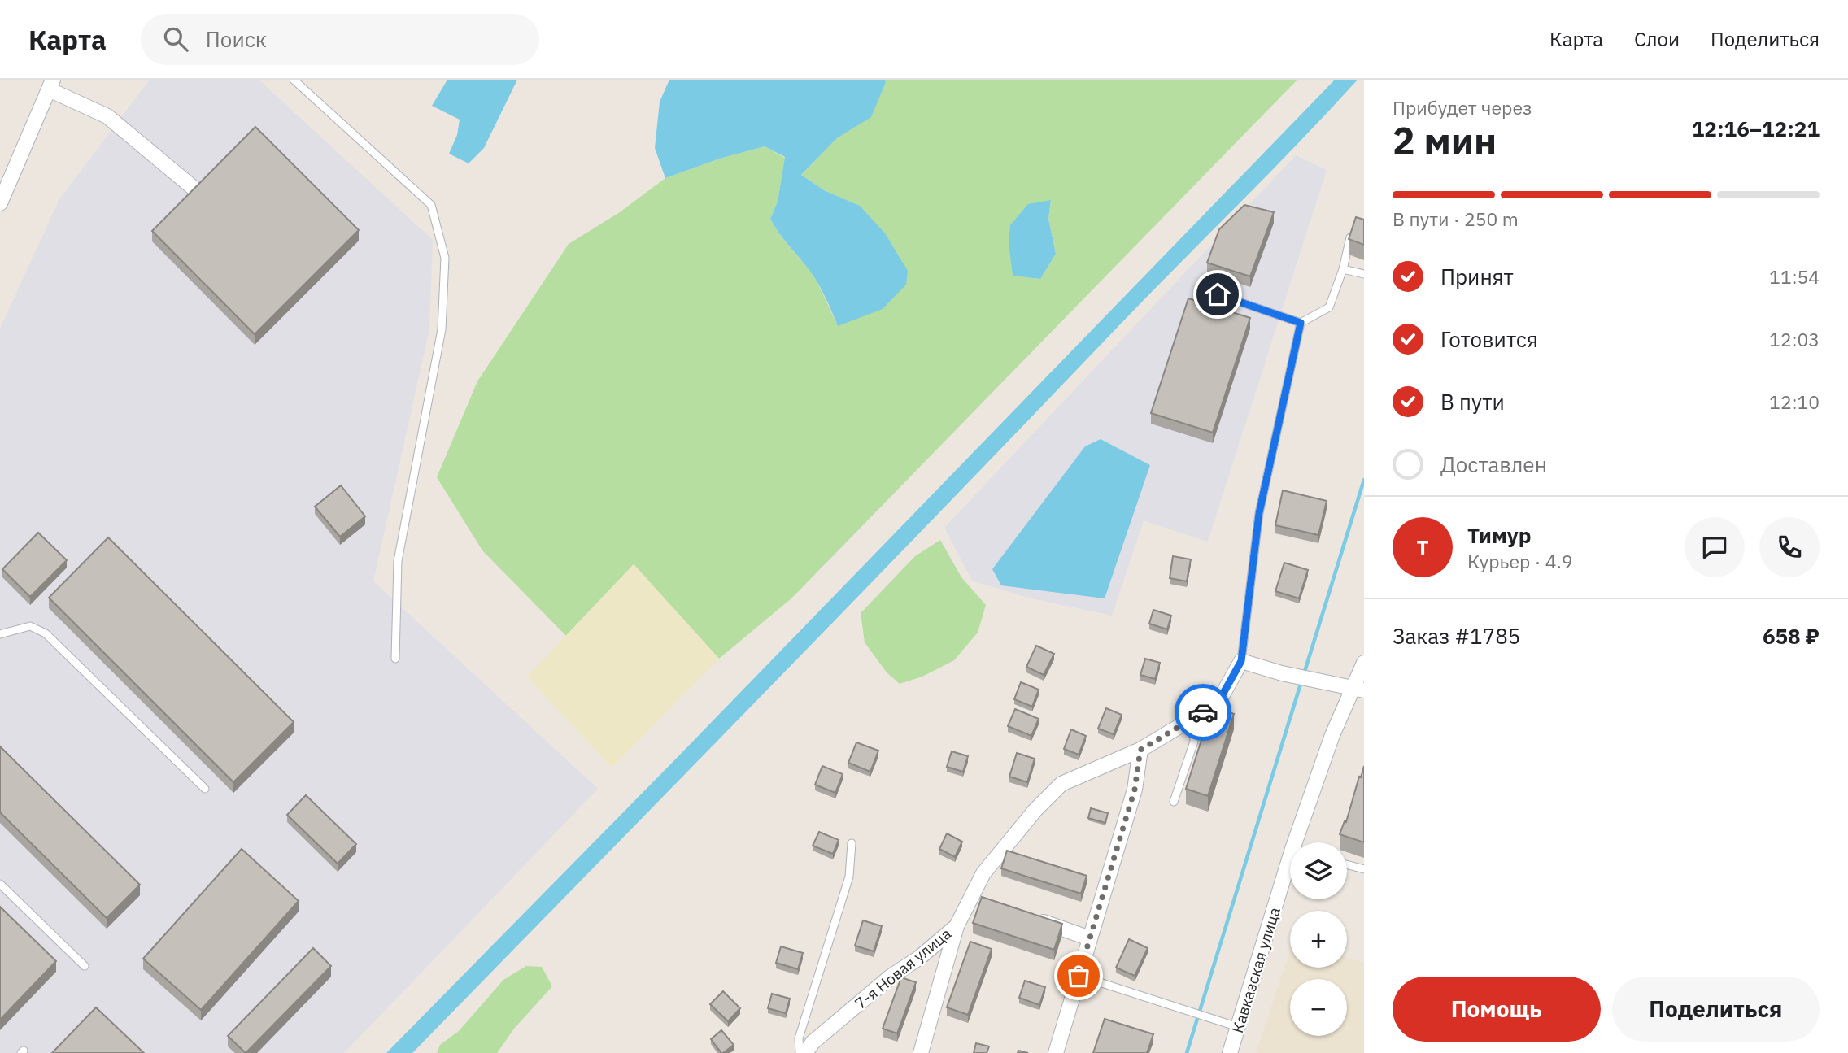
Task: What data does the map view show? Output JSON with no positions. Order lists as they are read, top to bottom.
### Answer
{
  "streets": {
    "street": ["7-я Новая улица", "Кавказская улица"]
  },
  "page": {
    "header": "Карта",
    "search": "Поиск",
    "nav": ["Карта", "Слои", "Поделиться"],
    "heading": ["2 мин", "Прибудет через", "12:16–12:21"],
    "panel": [
      "Тимур",
      "Курьер · 4.9",
      "Заказ #1785",
      "658 ₽"
    ],
    "bar": "В пути · 250 m",
    "list": [
      ["Принят", "11:54"],
      ["Готовится", "12:03"],
      ["В пути", "12:10"],
      "Доставлен"
    ],
    "round": "Т",
    "map_buttons": ["+", "−"],
    "buttons": ["Помощь", "Поделиться"]
  }
}
